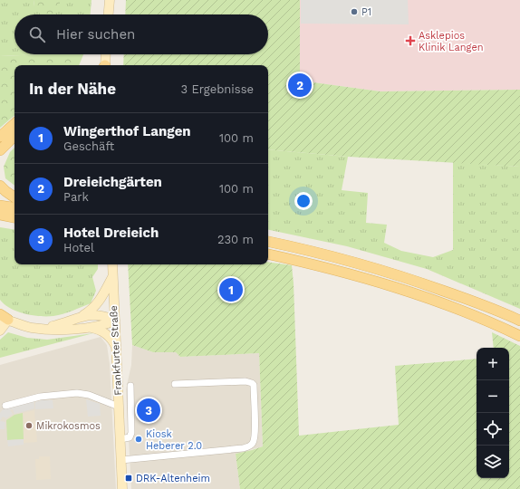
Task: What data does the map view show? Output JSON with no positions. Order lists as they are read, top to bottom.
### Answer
{
  "streets": {
    "main road": ["Frankfurter Straße"]
  },
  "places": {
    "other": ["P1", "Mikrokosmos", "Kiosk Heberer 2.0"],
    "health": ["Asklepios Klinik Langen"],
    "transit": ["DRK-Altenheim"]
  },
  "page": {
    "search": "Hier suchen",
    "heading": ["In der Nähe", "3 Ergebnisse"],
    "pins": ["2", "1", "3"],
    "list": [
      {
        "mark": "1",
        "name": "Wingerthof Langen",
        "note": "Geschäft",
        "value": "100 m"
      },
      {
        "mark": "2",
        "name": "Dreieichgärten",
        "note": "Park",
        "value": "100 m"
      },
      {
        "mark": "3",
        "name": "Hotel Dreieich",
        "note": "Hotel",
        "value": "230 m"
      }
    ],
    "map_buttons": ["+", "−"]
  }
}
